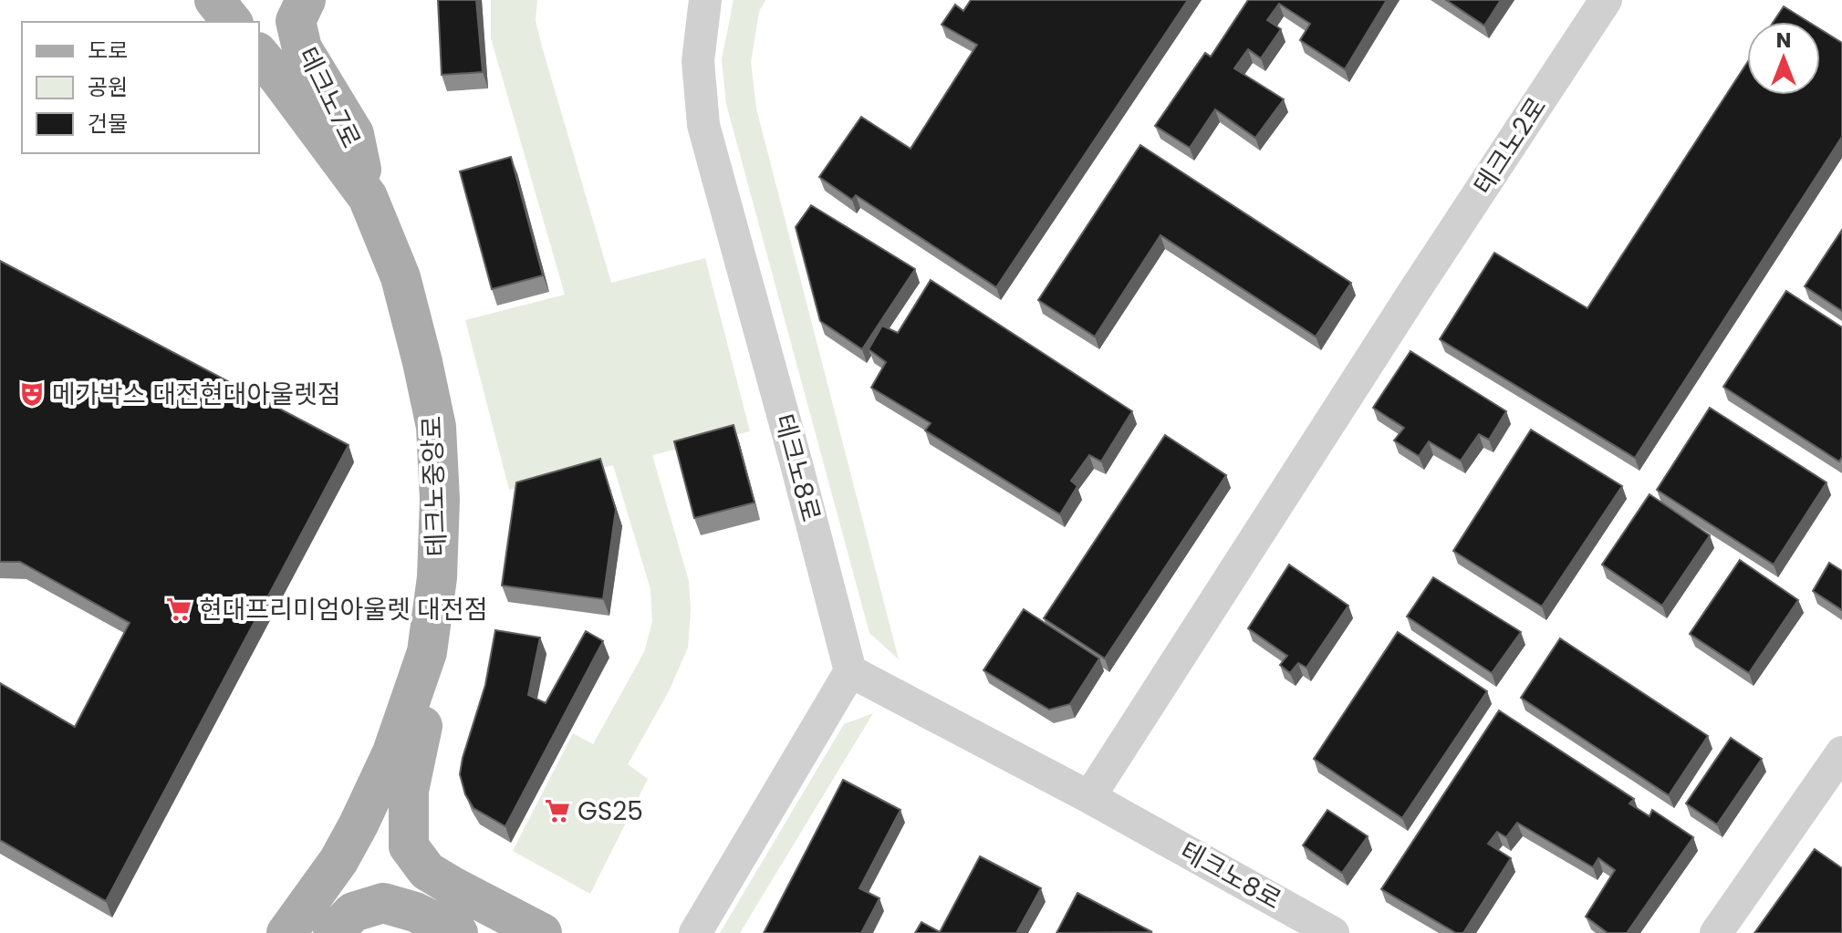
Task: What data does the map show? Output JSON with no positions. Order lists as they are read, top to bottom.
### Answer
{
  "streets": {
    "main road": ["테크노7로", "테크노중앙로"],
    "street": ["테크노2로", "테크노8로"]
  },
  "crossings": [
    ["테크노7로", "테크노중앙로"],
    ["테크노2로", "테크노8로"]
  ],
  "places": {
    "theatre": ["메가박스 대전현대아울렛점"],
    "supermarket": ["현대프리미엄아울렛 대전점", "GS25"]
  },
  "legend": ["도로", "공원", "건물"],
  "north": "top"
}
